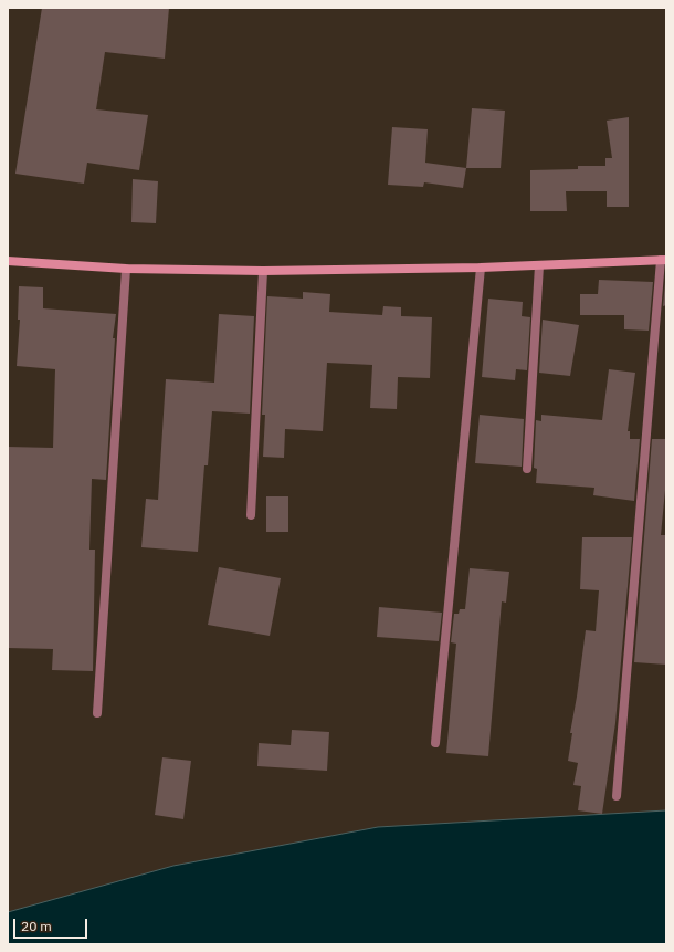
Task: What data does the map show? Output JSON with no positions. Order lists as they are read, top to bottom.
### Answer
{
  "scale_bar": "20 m"
}
